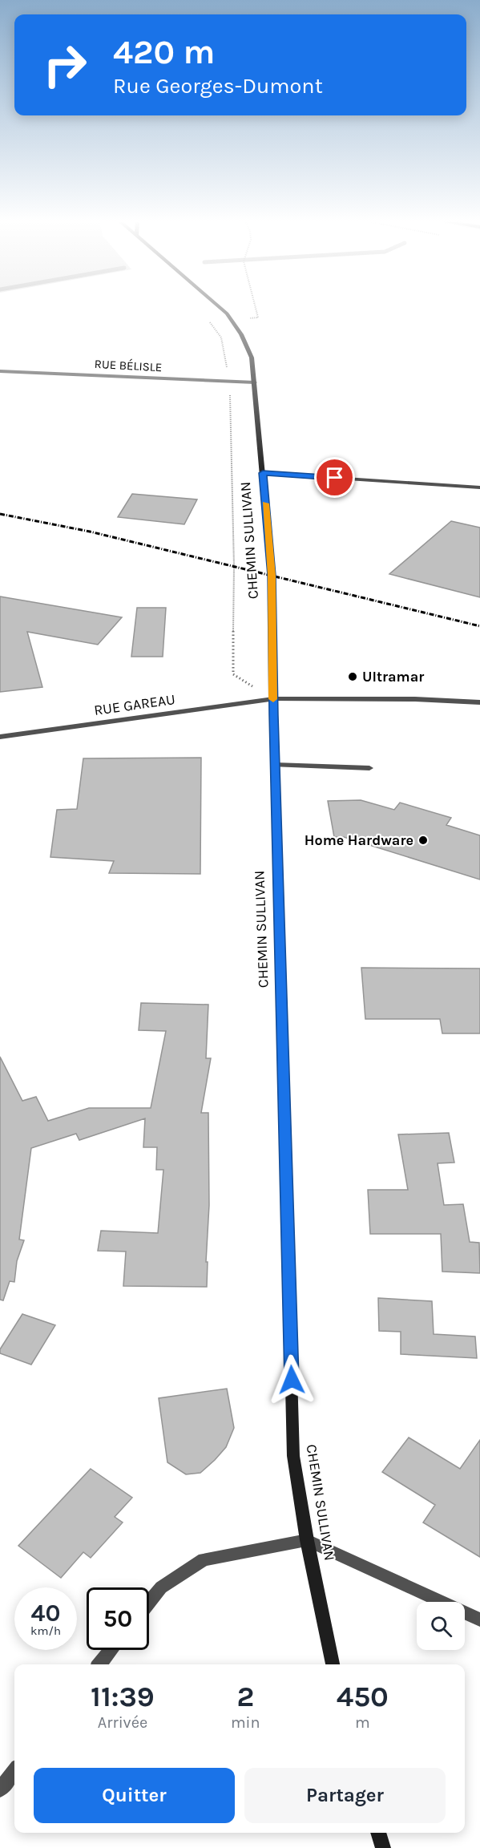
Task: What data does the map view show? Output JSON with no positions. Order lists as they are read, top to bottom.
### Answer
{
  "streets": {
    "main road": ["CHEMIN SULLIVAN"],
    "street": ["RUE BÉLISLE", "RUE GAREAU"]
  },
  "crossings": [
    ["RUE BÉLISLE", "CHEMIN SULLIVAN"],
    ["CHEMIN SULLIVAN", "RUE GAREAU"]
  ],
  "places": ["Ultramar", "Home Hardware"],
  "page": {
    "turn": ["420 m", "Rue Georges-Dumont"],
    "speed": "40 km/h",
    "limit": "50",
    "eta": [
      "11:39",
      "Arrivée",
      "2",
      "min",
      "450",
      "m"
    ],
    "buttons": ["Quitter", "Partager"]
  }
}
